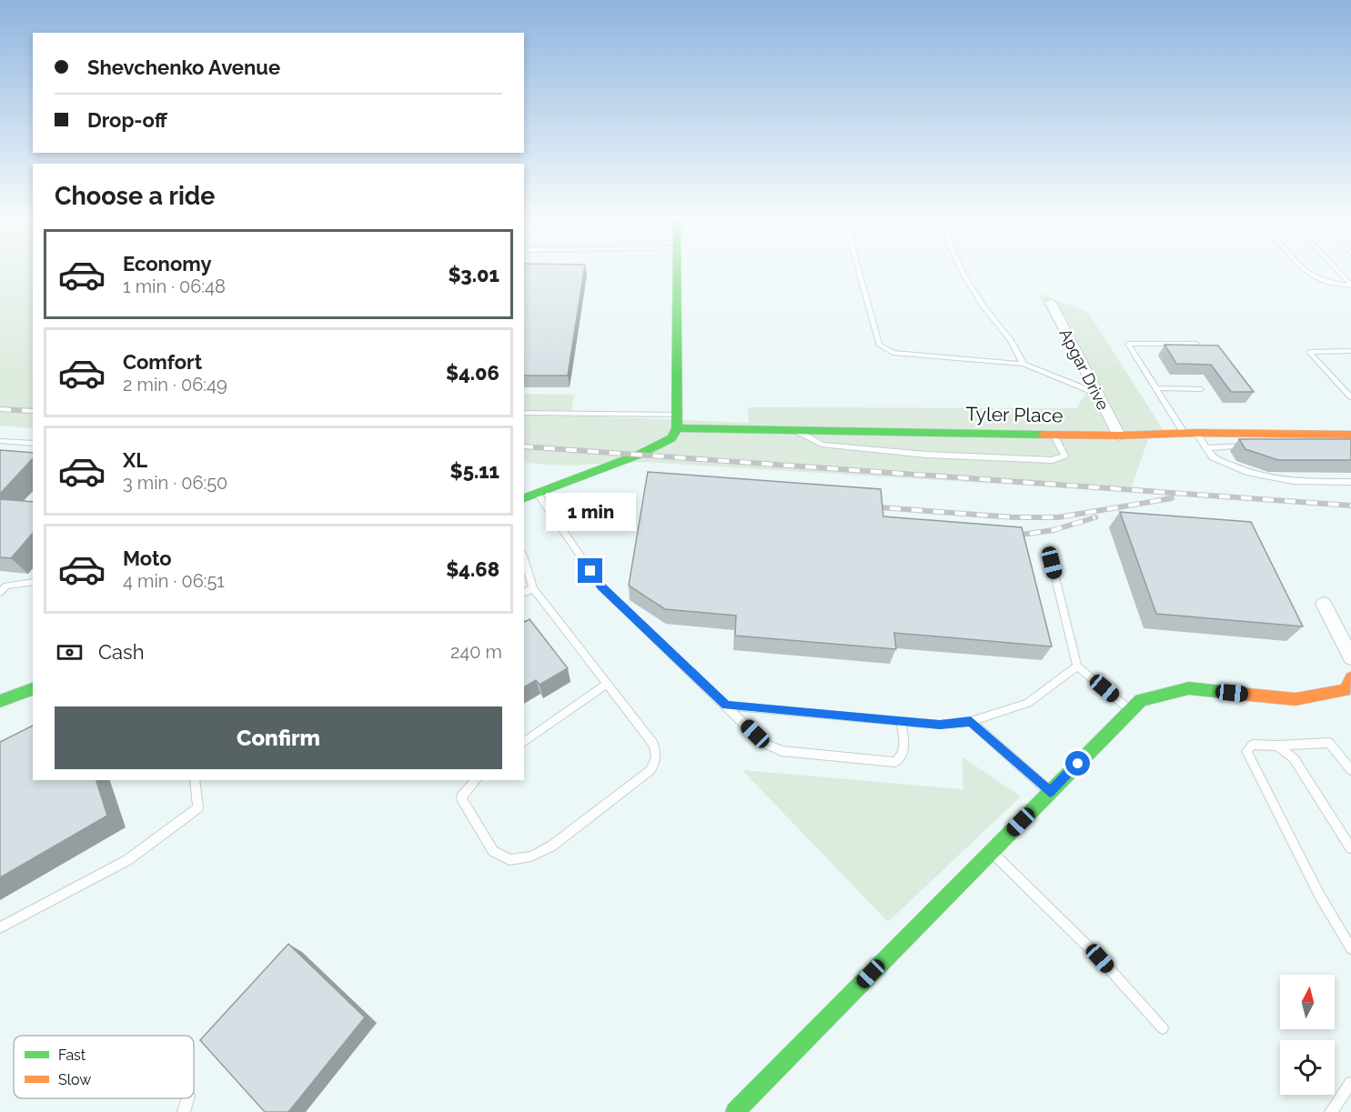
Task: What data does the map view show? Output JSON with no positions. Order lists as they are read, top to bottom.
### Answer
{
  "streets": {
    "street": ["Apgar Drive", "Tyler Place"]
  },
  "crossings": [
    ["Apgar Drive", "Tyler Place"]
  ],
  "legend": ["Fast", "Slow"],
  "north": "top",
  "page": {
    "banner": ["Shevchenko Avenue", "Drop-off"],
    "heading": "Choose a ride",
    "list": [
      {
        "name": "Economy",
        "note": "1 min · 06:48",
        "value": "$3.01"
      },
      {
        "name": "Comfort",
        "note": "2 min · 06:49",
        "value": "$4.06"
      },
      {
        "name": "XL",
        "note": "3 min · 06:50",
        "value": "$5.11"
      },
      {
        "name": "Moto",
        "note": "4 min · 06:51",
        "value": "$4.68"
      }
    ],
    "bubble": "1 min",
    "pay": ["Cash", "240 m"],
    "buttons": "Confirm"
  }
}
